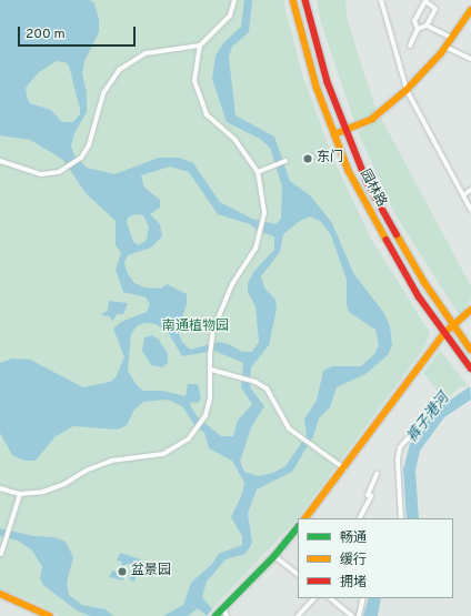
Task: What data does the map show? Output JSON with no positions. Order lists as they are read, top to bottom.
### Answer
{
  "streets": {
    "main road": ["园林路"]
  },
  "water": ["裤子港河"],
  "parks": ["南通植物园"],
  "places": ["东门", "盆景园"],
  "legend": ["畅通", "缓行", "拥堵"],
  "scale_bar": "200 m"
}
